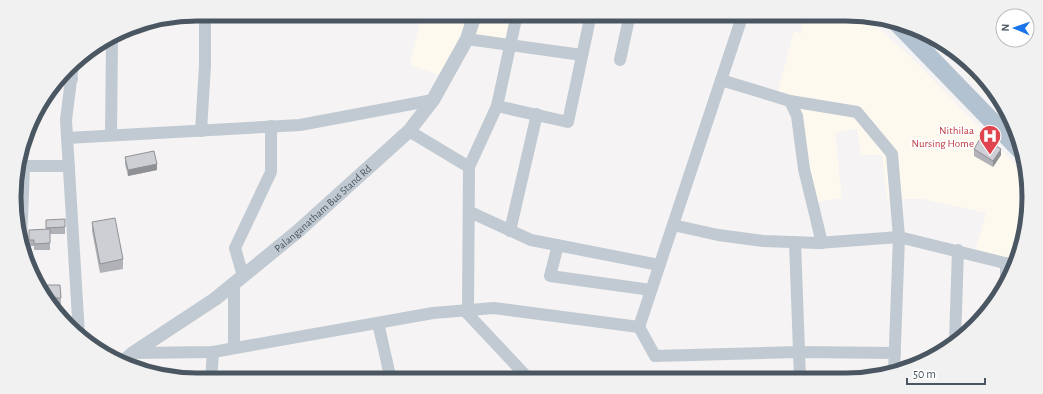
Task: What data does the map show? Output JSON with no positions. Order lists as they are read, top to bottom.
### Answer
{
  "streets": {
    "street": ["Palanganatham Bus Stand Rd"]
  },
  "places": {
    "hospital": ["Nithilaa Nursing Home"]
  },
  "scale_bar": "50 m",
  "north": "left"
}
